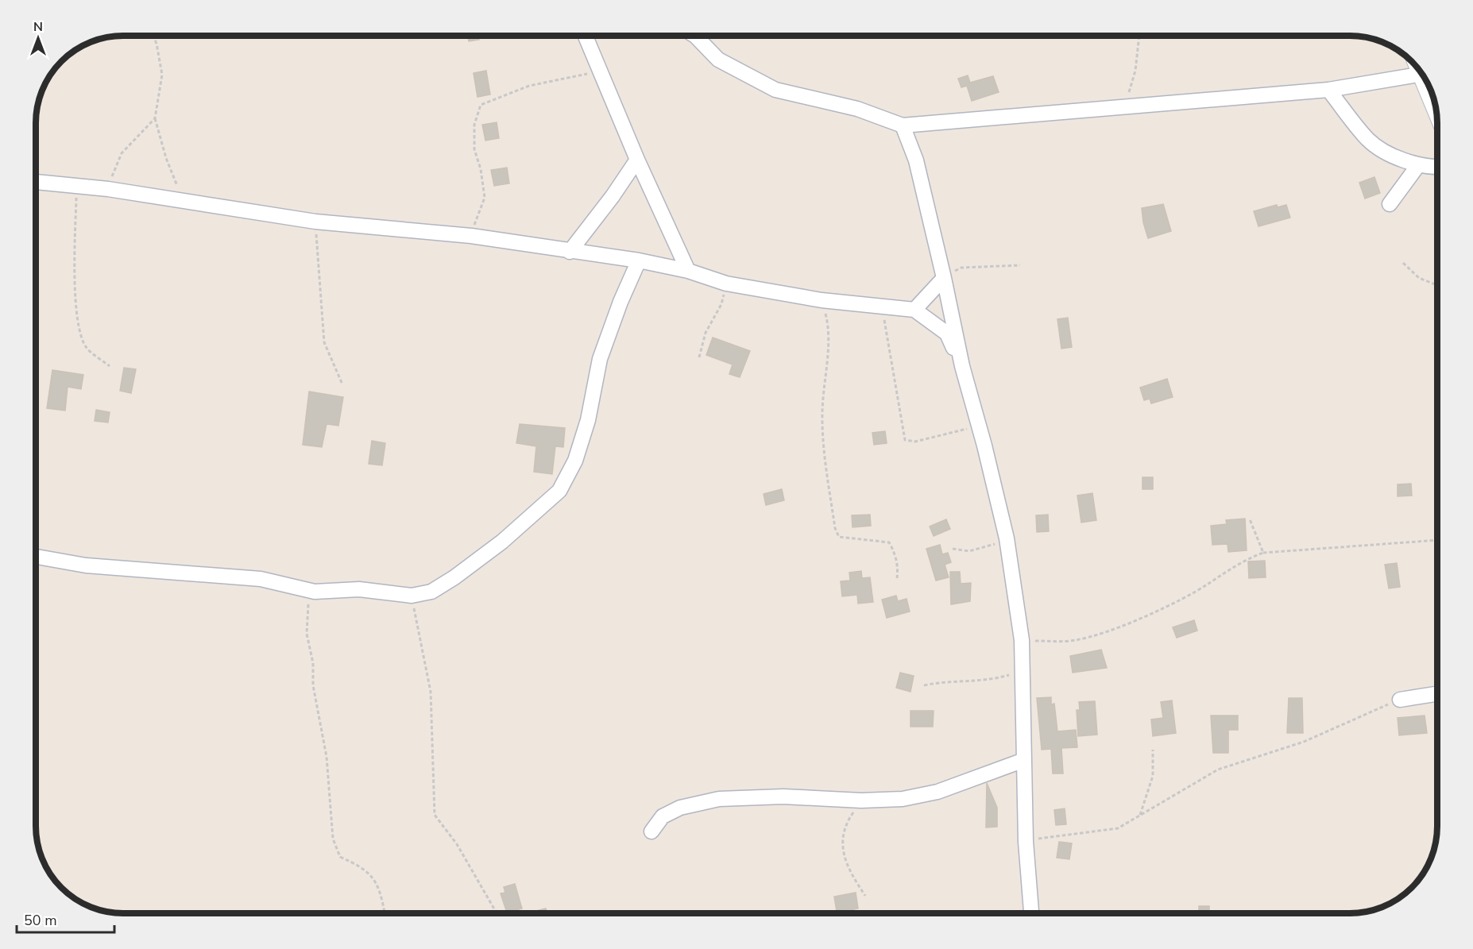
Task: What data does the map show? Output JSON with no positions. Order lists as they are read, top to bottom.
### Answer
{
  "scale_bar": "50 m",
  "north": "top"
}
